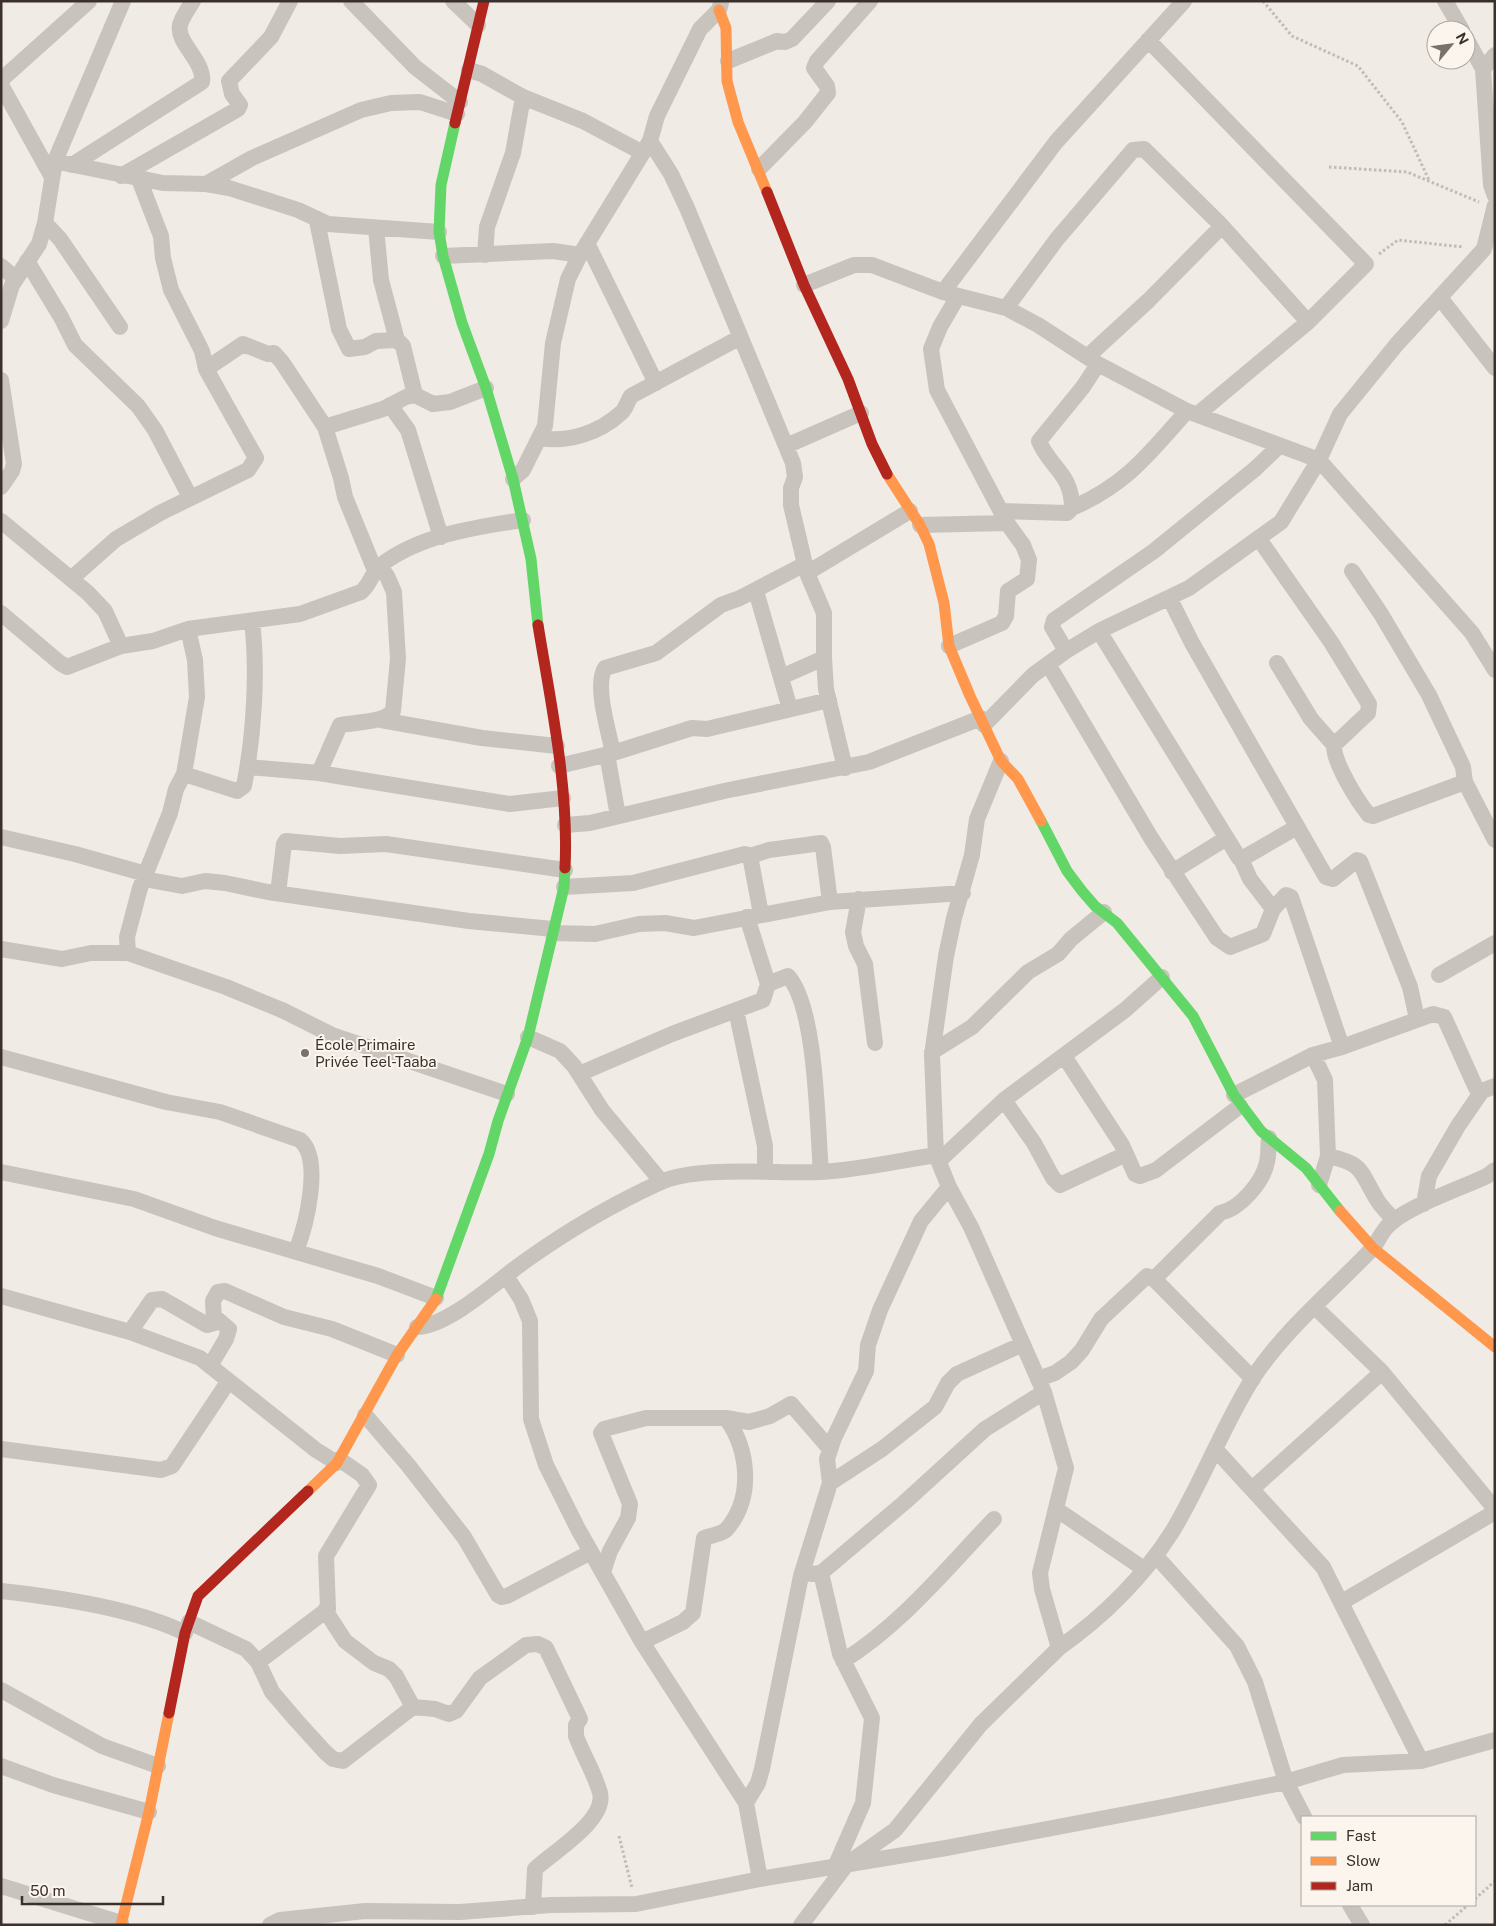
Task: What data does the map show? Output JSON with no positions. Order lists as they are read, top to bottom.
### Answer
{
  "places": ["École Primaire Privée Teel-Taaba"],
  "legend": ["Fast", "Slow", "Jam"],
  "scale_bar": "50 m",
  "north": "top right"
}
